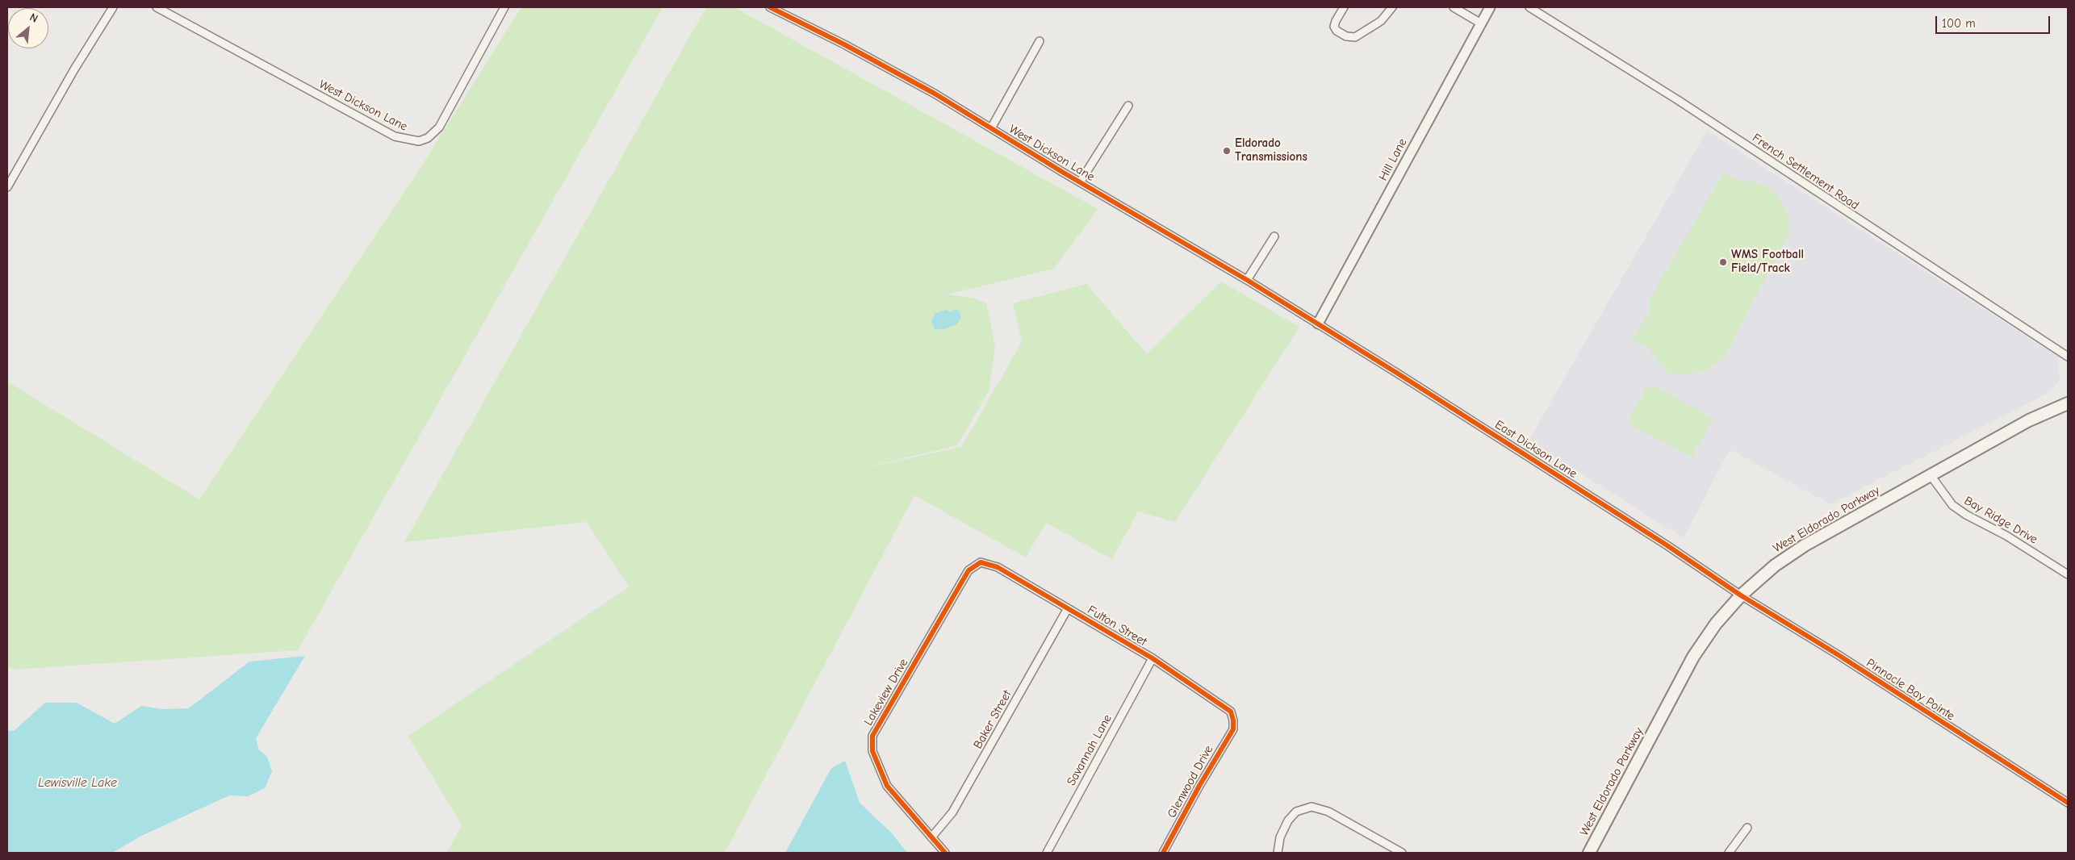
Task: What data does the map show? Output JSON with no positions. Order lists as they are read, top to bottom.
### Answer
{
  "streets": {
    "main road": ["West Eldorado Parkway"],
    "street": [
      "West Dickson Lane",
      "Hill Lane",
      "French Settlement Road",
      "East Dickson Lane",
      "Bay Ridge Drive",
      "Fulton Street",
      "Pinnacle Bay Pointe",
      "Lakeview Drive",
      "Baker Street",
      "Savannah Lane",
      "Glenwood Drive"
    ]
  },
  "crossings": [
    ["West Dickson Lane", "Hill Lane"],
    ["West Dickson Lane", "East Dickson Lane"],
    ["Hill Lane", "East Dickson Lane"],
    ["East Dickson Lane", "West Eldorado Parkway"],
    ["East Dickson Lane", "Pinnacle Bay Pointe"],
    ["West Eldorado Parkway", "Bay Ridge Drive"],
    ["West Eldorado Parkway", "Pinnacle Bay Pointe"],
    ["Fulton Street", "Lakeview Drive"],
    ["Fulton Street", "Baker Street"],
    ["Fulton Street", "Savannah Lane"],
    ["Fulton Street", "Glenwood Drive"],
    ["Lakeview Drive", "Baker Street"]
  ],
  "water": ["Lewisville Lake"],
  "places": ["Eldorado Transmissions", "WMS Football Field/Track"],
  "scale_bar": "100 m",
  "north": "top right"
}
